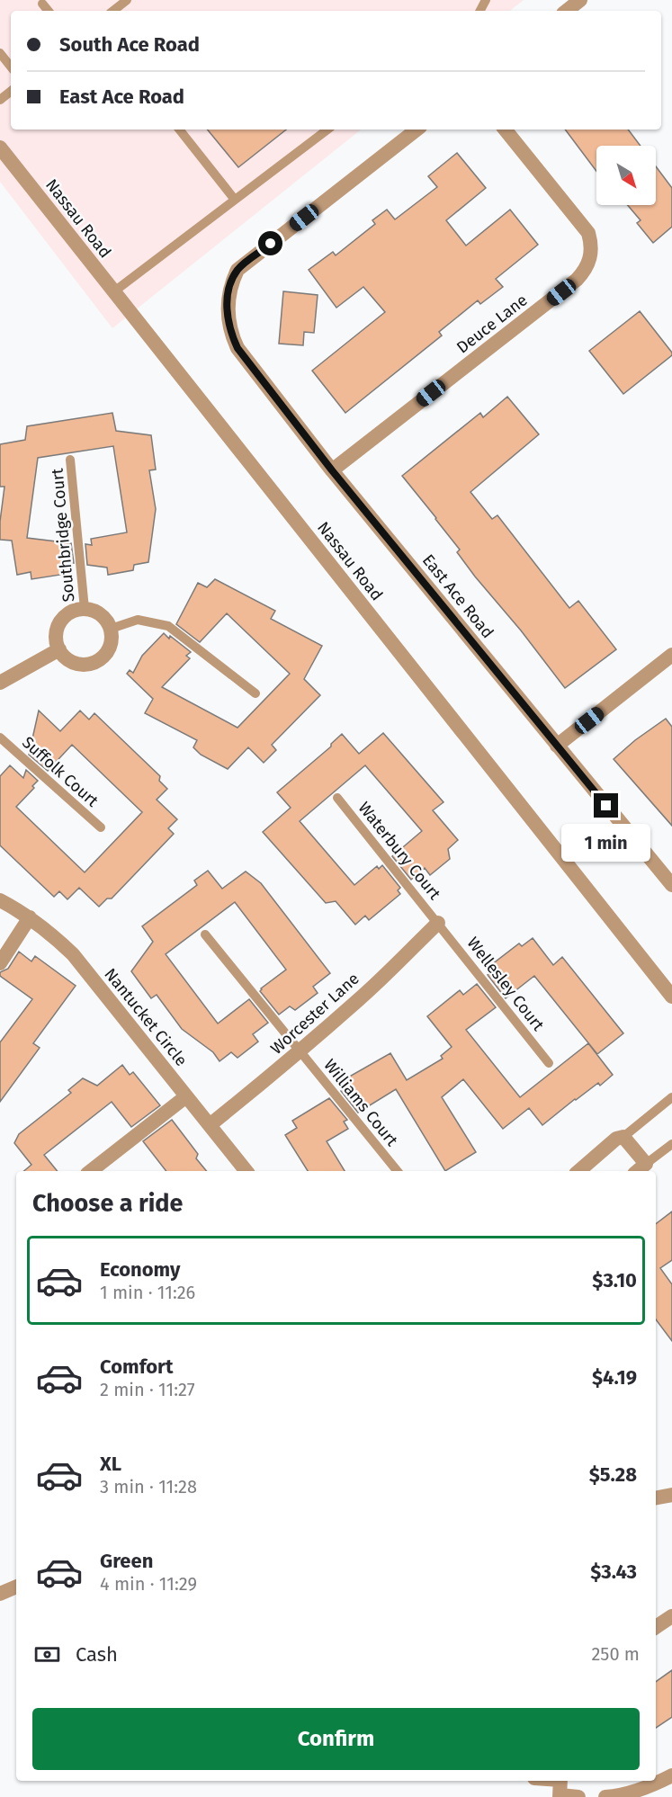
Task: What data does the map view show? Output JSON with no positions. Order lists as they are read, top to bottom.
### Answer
{
  "streets": {
    "street": [
      "Nassau Road",
      "Deuce Lane",
      "East Ace Road",
      "Worcester Lane",
      "Nantucket Circle"
    ],
    "lane": [
      "Southbridge Court",
      "Suffolk Court",
      "Waterbury Court",
      "Wellesley Court",
      "Williams Court"
    ]
  },
  "crossings": [
    ["Deuce Lane", "East Ace Road"],
    ["Waterbury Court", "Wellesley Court"],
    ["Waterbury Court", "Worcester Lane"],
    ["Wellesley Court", "Worcester Lane"],
    ["Worcester Lane", "Nantucket Circle"],
    ["Worcester Lane", "Williams Court"]
  ],
  "north": "bottom right",
  "page": {
    "banner": ["South Ace Road", "East Ace Road"],
    "bubble": "1 min",
    "heading": "Choose a ride",
    "list": [
      {
        "name": "Economy",
        "note": "1 min · 11:26",
        "value": "$3.10"
      },
      {
        "name": "Comfort",
        "note": "2 min · 11:27",
        "value": "$4.19"
      },
      {
        "name": "XL",
        "note": "3 min · 11:28",
        "value": "$5.28"
      },
      {
        "name": "Green",
        "note": "4 min · 11:29",
        "value": "$3.43"
      }
    ],
    "pay": ["Cash", "250 m"],
    "buttons": "Confirm"
  }
}
